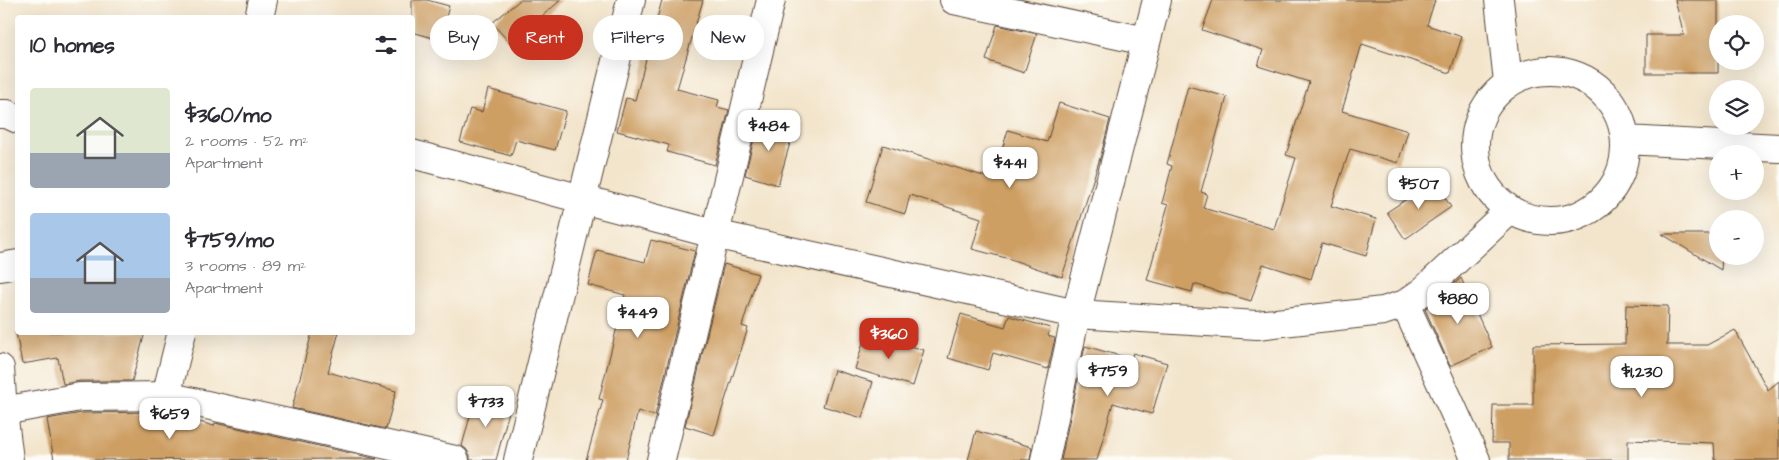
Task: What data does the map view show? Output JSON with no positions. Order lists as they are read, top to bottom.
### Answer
{
  "page": {
    "map_buttons": ["+", "−"],
    "chip": [
      "Buy",
      "Rent",
      "Filters",
      "New"
    ],
    "heading": "10 homes",
    "list": [
      {
        "name": "$360/mo",
        "note": "2 rooms · 52 m² · Apartment"
      },
      {
        "name": "$759/mo",
        "note": "3 rooms · 89 m² · Apartment"
      }
    ],
    "price": [
      "$484",
      "$441",
      "$507",
      "$880",
      "$449",
      "$360",
      "$759",
      "$1,230",
      "$733",
      "$659"
    ]
  }
}
